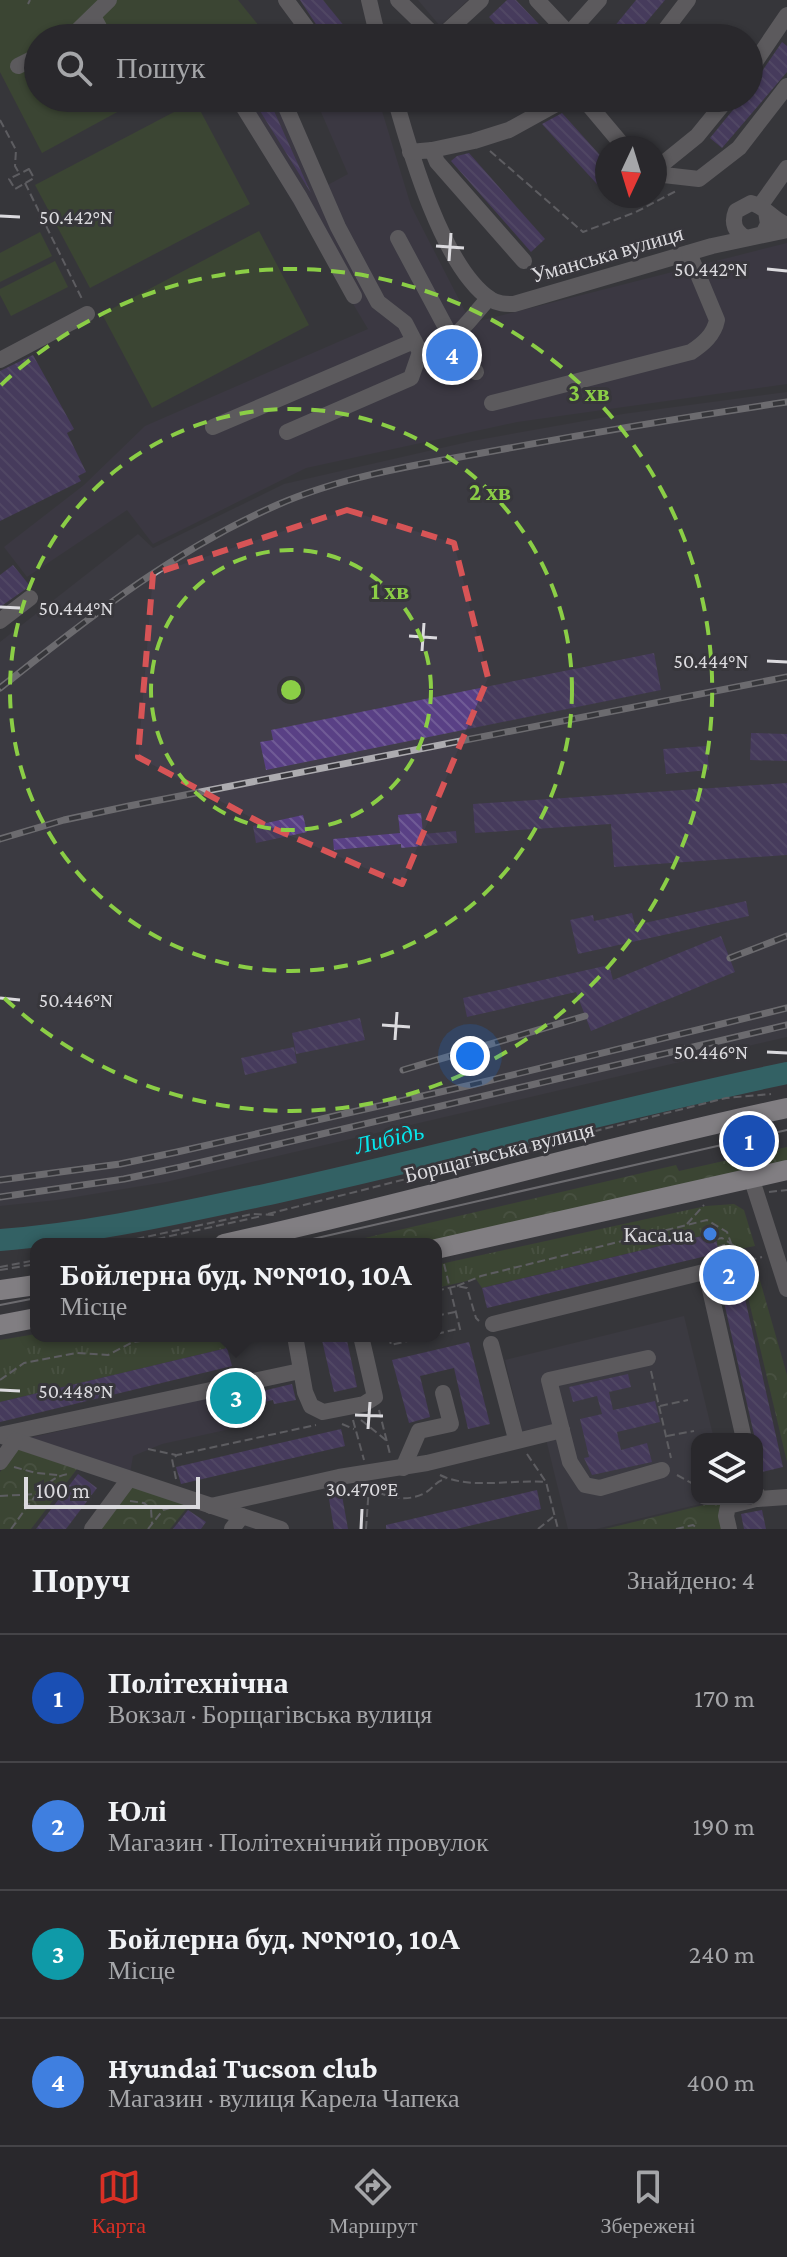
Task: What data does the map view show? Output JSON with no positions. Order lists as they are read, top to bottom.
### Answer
{
  "streets": {
    "main road": ["Борщагівська вулиця"],
    "street": ["Уманська вулиця"]
  },
  "water": ["Либідь"],
  "places": ["Каса.ua"],
  "scale_bar": "100 m",
  "north": "bottom",
  "page": {
    "search": "Пошук",
    "pins": [
      "4",
      "1",
      "2",
      "3"
    ],
    "popup": ["Бойлерна буд. №№10, 10А", "Місце"],
    "scale": "100 m",
    "heading": ["Поруч", "Знайдено: 4"],
    "list": [
      {
        "mark": "1",
        "name": "Політехнічна",
        "note": "Вокзал · Борщагівська вулиця",
        "value": "170 m"
      },
      {
        "mark": "2",
        "name": "Юлі",
        "note": "Магазин · Політехнічний провулок",
        "value": "190 m"
      },
      {
        "mark": "3",
        "name": "Бойлерна буд. №№10, 10А",
        "note": "Місце",
        "value": "240 m"
      },
      {
        "mark": "4",
        "name": "Hyundai Tucson club",
        "note": "Магазин · вулиця Карела Чапека",
        "value": "400 m"
      }
    ],
    "nav": ["Карта", "Маршрут", "Збережені"]
  },
  "coordinates": [
    "50.442°N",
    "50.444°N",
    "50.446°N",
    "50.448°N",
    "30.470°E"
  ],
  "rings": ["3 хв", "2 хв", "1 хв"]
}
